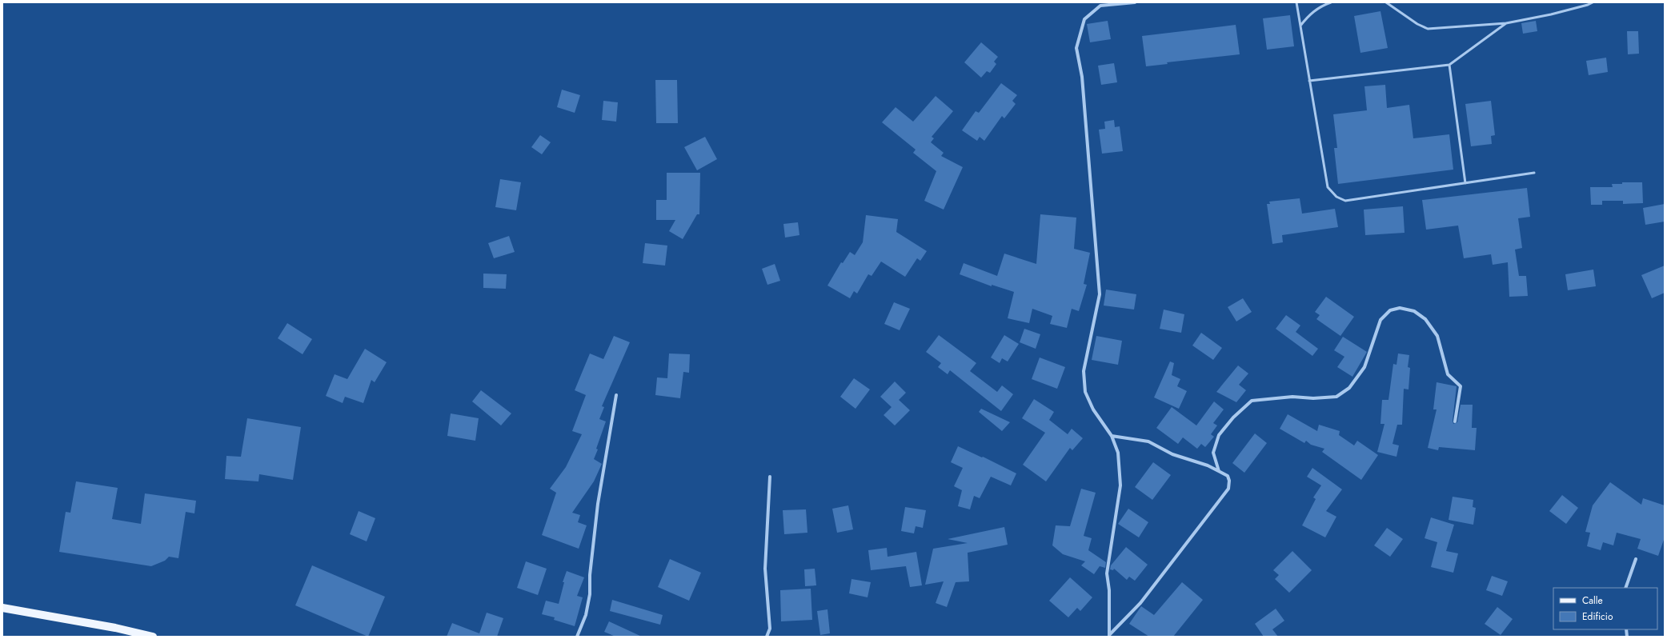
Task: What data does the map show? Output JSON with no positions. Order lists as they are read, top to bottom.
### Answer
{
  "legend": ["Calle", "Edificio"]
}
